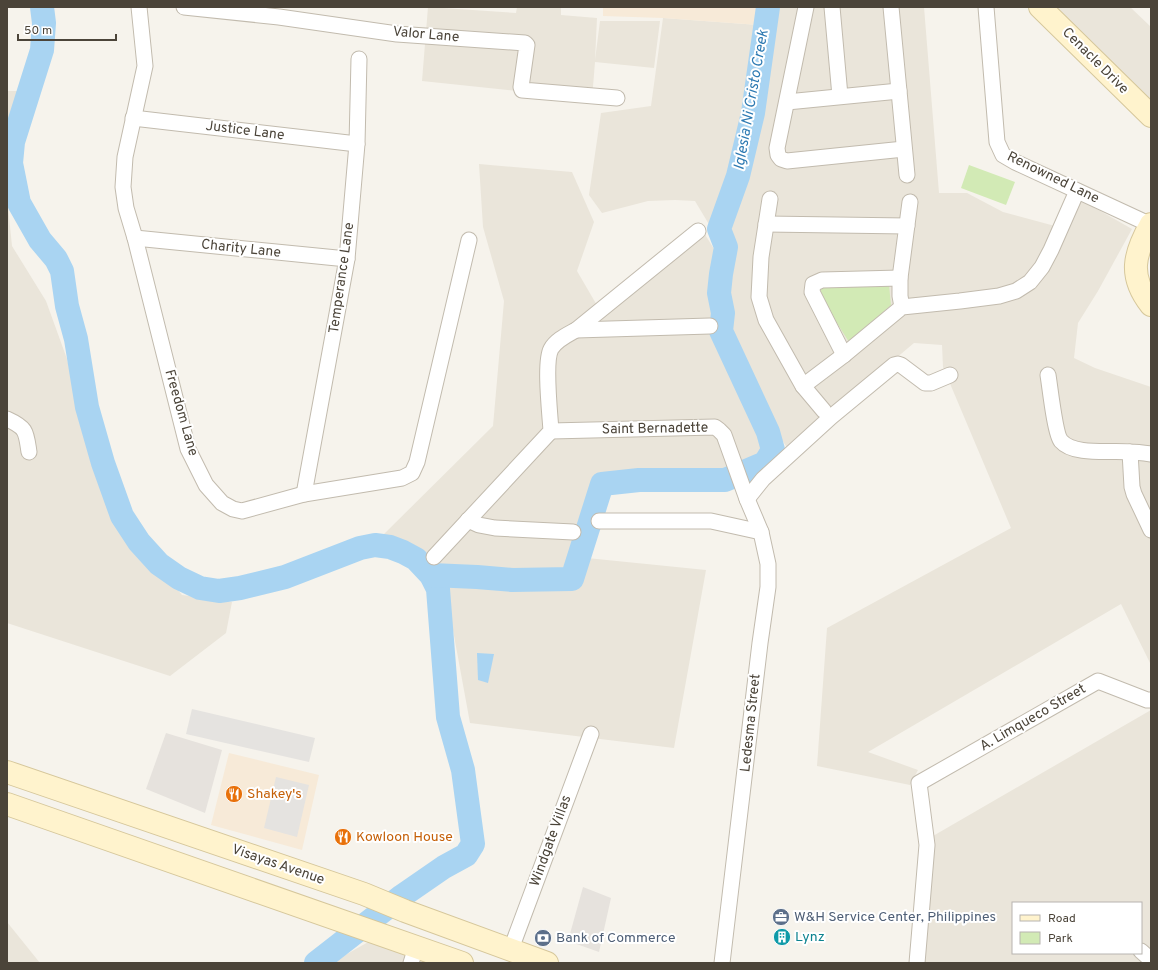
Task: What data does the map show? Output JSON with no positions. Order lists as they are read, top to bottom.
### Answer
{
  "streets": {
    "main road": ["Cenacle Drive", "Visayas Avenue"],
    "street": [
      "Valor Lane",
      "Justice Lane",
      "Renowned Lane",
      "Charity Lane",
      "Temperance Lane",
      "Freedom Lane",
      "Saint Bernadette",
      "A. Limqueco Street",
      "Ledesma Street",
      "Windgate Villas"
    ]
  },
  "crossings": [
    ["Justice Lane", "Temperance Lane"],
    ["Justice Lane", "Freedom Lane"],
    ["Charity Lane", "Temperance Lane"],
    ["Charity Lane", "Freedom Lane"],
    ["Temperance Lane", "Freedom Lane"],
    ["Saint Bernadette", "Ledesma Street"],
    ["Windgate Villas", "Visayas Avenue"]
  ],
  "water": ["Iglesia Ni Cristo Creek"],
  "places": {
    "restaurant": ["Shakey's", "Kowloon House"],
    "office": ["W&H Service Center, Philippines"],
    "building": ["Lynz"],
    "bank": ["Bank of Commerce"]
  },
  "legend": ["Road", "Park"],
  "scale_bar": "50 m"
}
